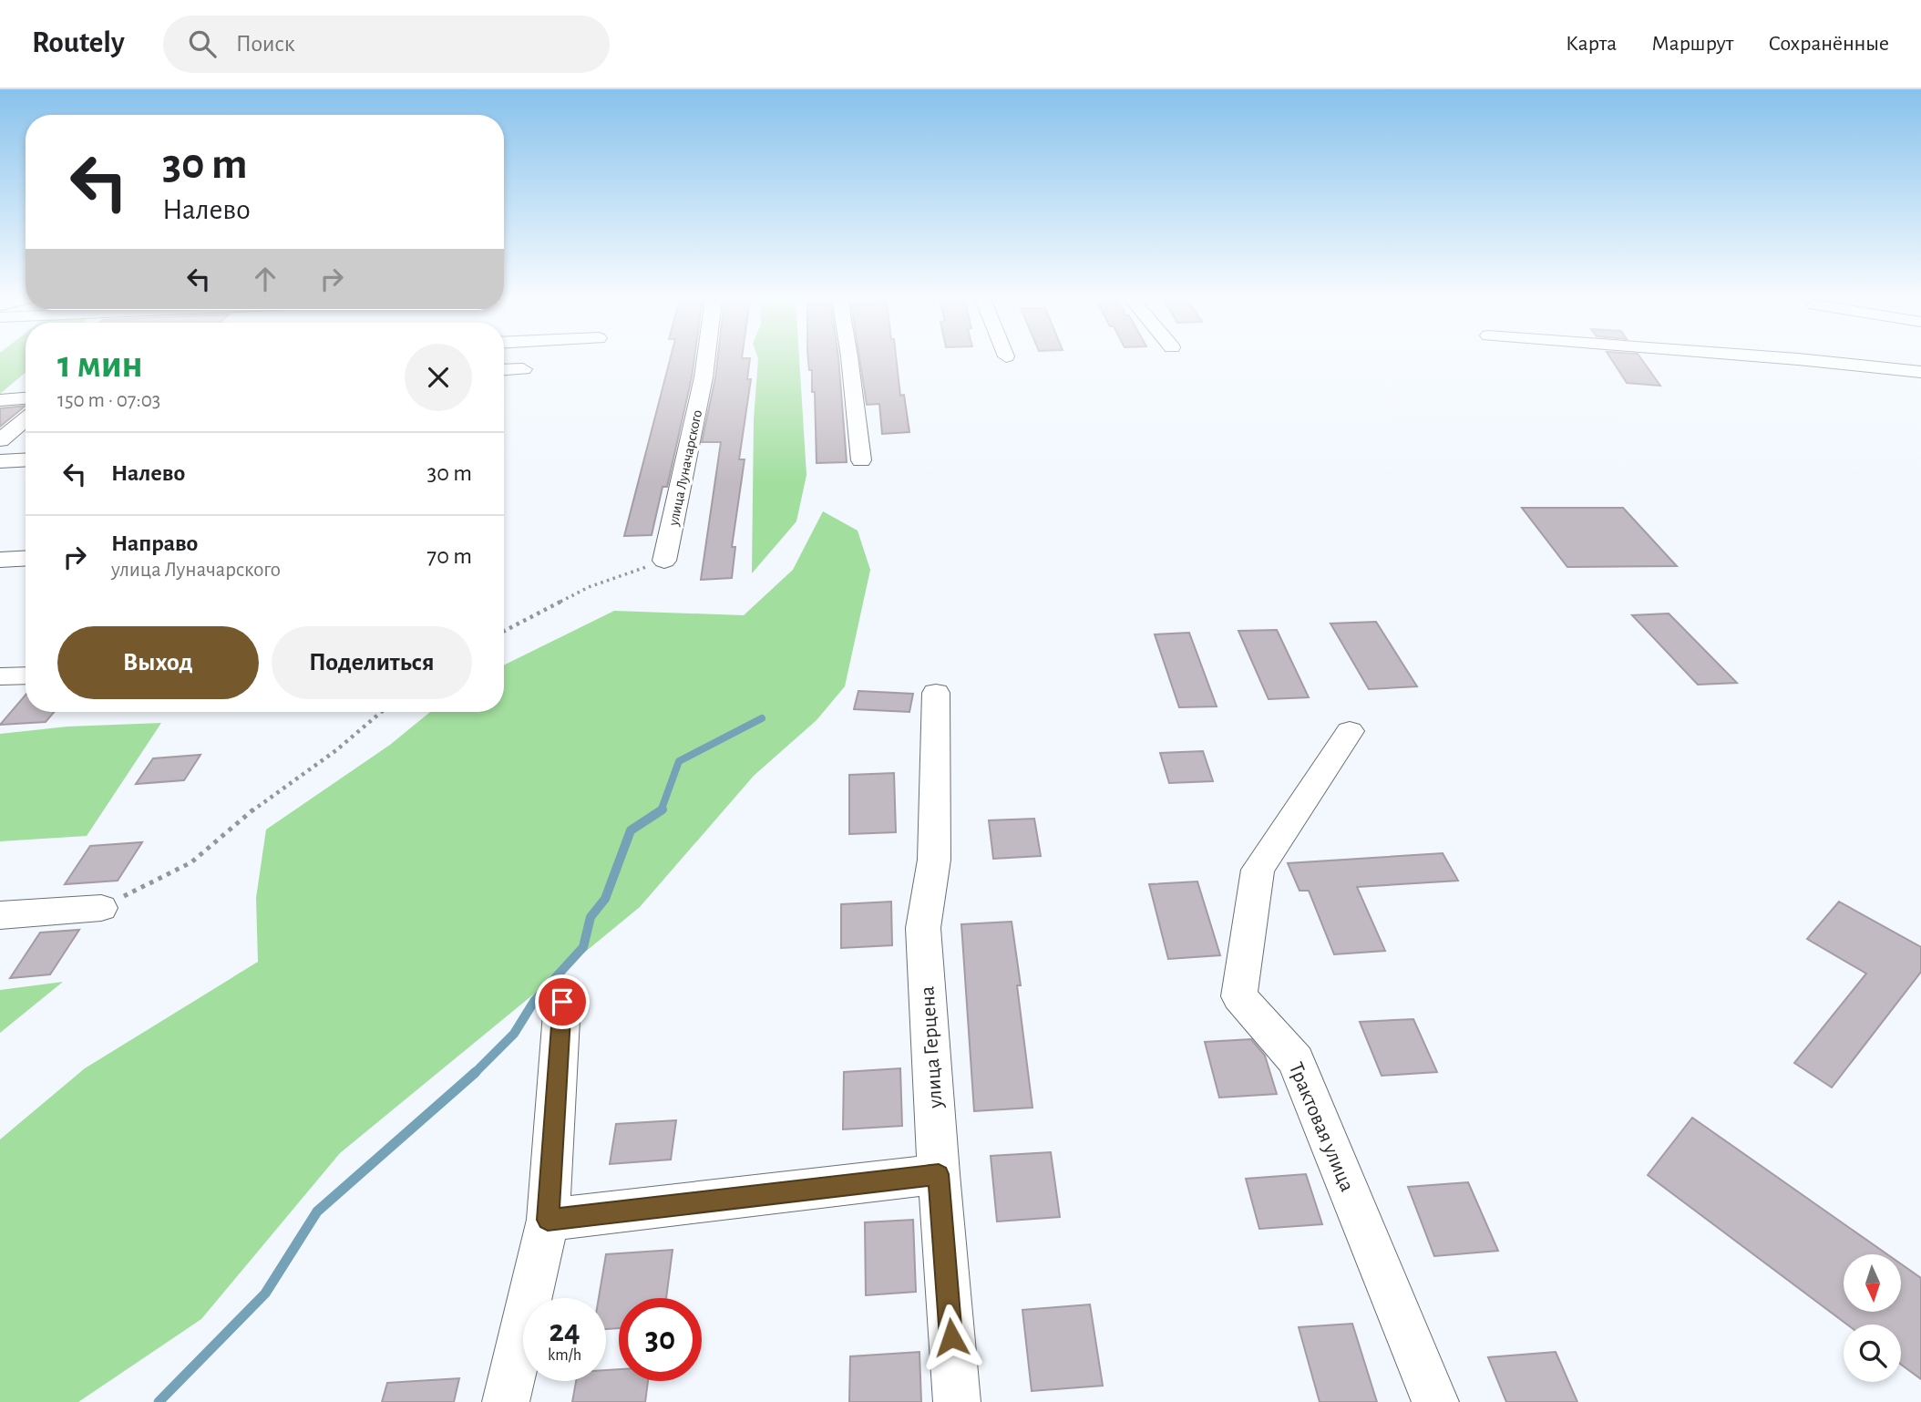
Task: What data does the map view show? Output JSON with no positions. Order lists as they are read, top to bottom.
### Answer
{
  "streets": {
    "street": ["улица Луначарского", "улица Герцена", "Трактовая улица"]
  },
  "north": "bottom",
  "page": {
    "header": "Routely",
    "search": "Поиск",
    "nav": ["Карта", "Маршрут", "Сохранённые"],
    "turn": ["30 m", "Налево"],
    "heading": ["1 мин", "150 m · 07:03"],
    "list": [
      {
        "name": "Налево",
        "value": "30 m"
      },
      {
        "name": "Направо",
        "note": "улица Луначарского",
        "value": "70 m"
      }
    ],
    "buttons": ["Выход", "Поделиться"],
    "speed": "24 km/h",
    "limit": "30"
  }
}
